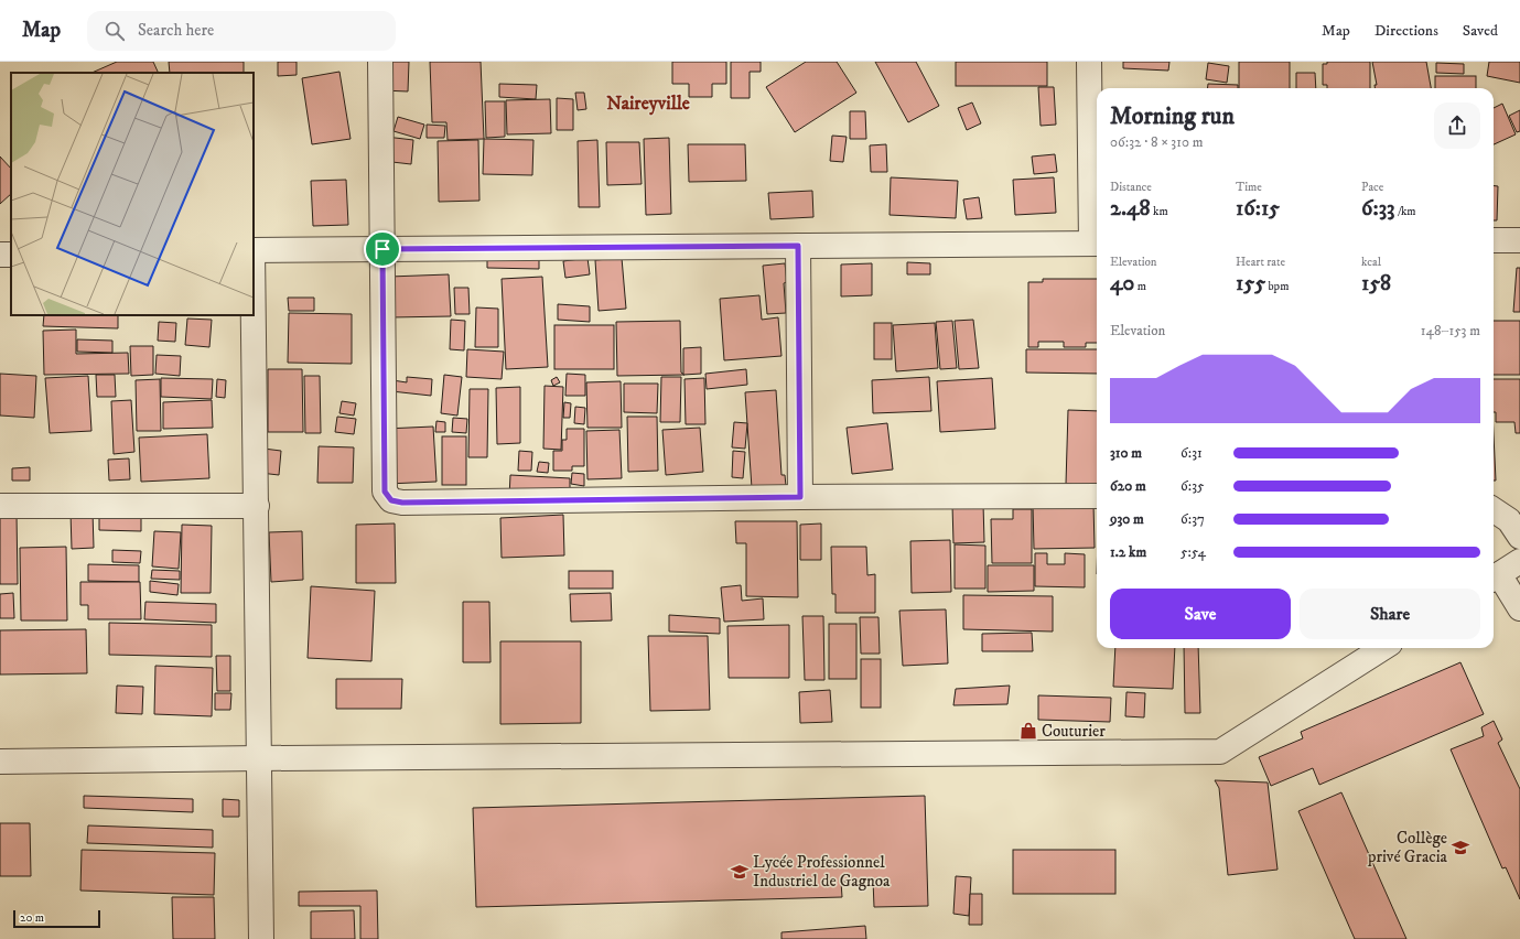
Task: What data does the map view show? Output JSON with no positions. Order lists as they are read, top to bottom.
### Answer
{
  "districts": ["Naireyville"],
  "places": {
    "shop": ["Couturier"],
    "school or university": ["Collège privé Gracia", "Lycée Professionnel Industriel de Gagnoa"]
  },
  "scale_bar": "20 m",
  "page": {
    "header": "Map",
    "search": "Search here",
    "nav": ["Map", "Directions", "Saved"],
    "heading": ["Morning run", "06:32 · 8 × 310 m"],
    "stats": [
      ["Distance", "2.48 km"],
      ["Time", "16:15"],
      ["Pace", "6:33 /km"],
      ["Elevation", "40 m"],
      ["Heart rate", "155 bpm"],
      ["kcal", "158"]
    ],
    "chart": ["Elevation", "148–153 m"],
    "list": [
      {
        "name": "310 m",
        "note": "6:31"
      },
      {
        "name": "620 m",
        "note": "6:35"
      },
      {
        "name": "930 m",
        "note": "6:37"
      },
      {
        "name": "1.2 km",
        "note": "5:54"
      }
    ],
    "buttons": ["Save", "Share"],
    "scale": "20 m"
  }
}
